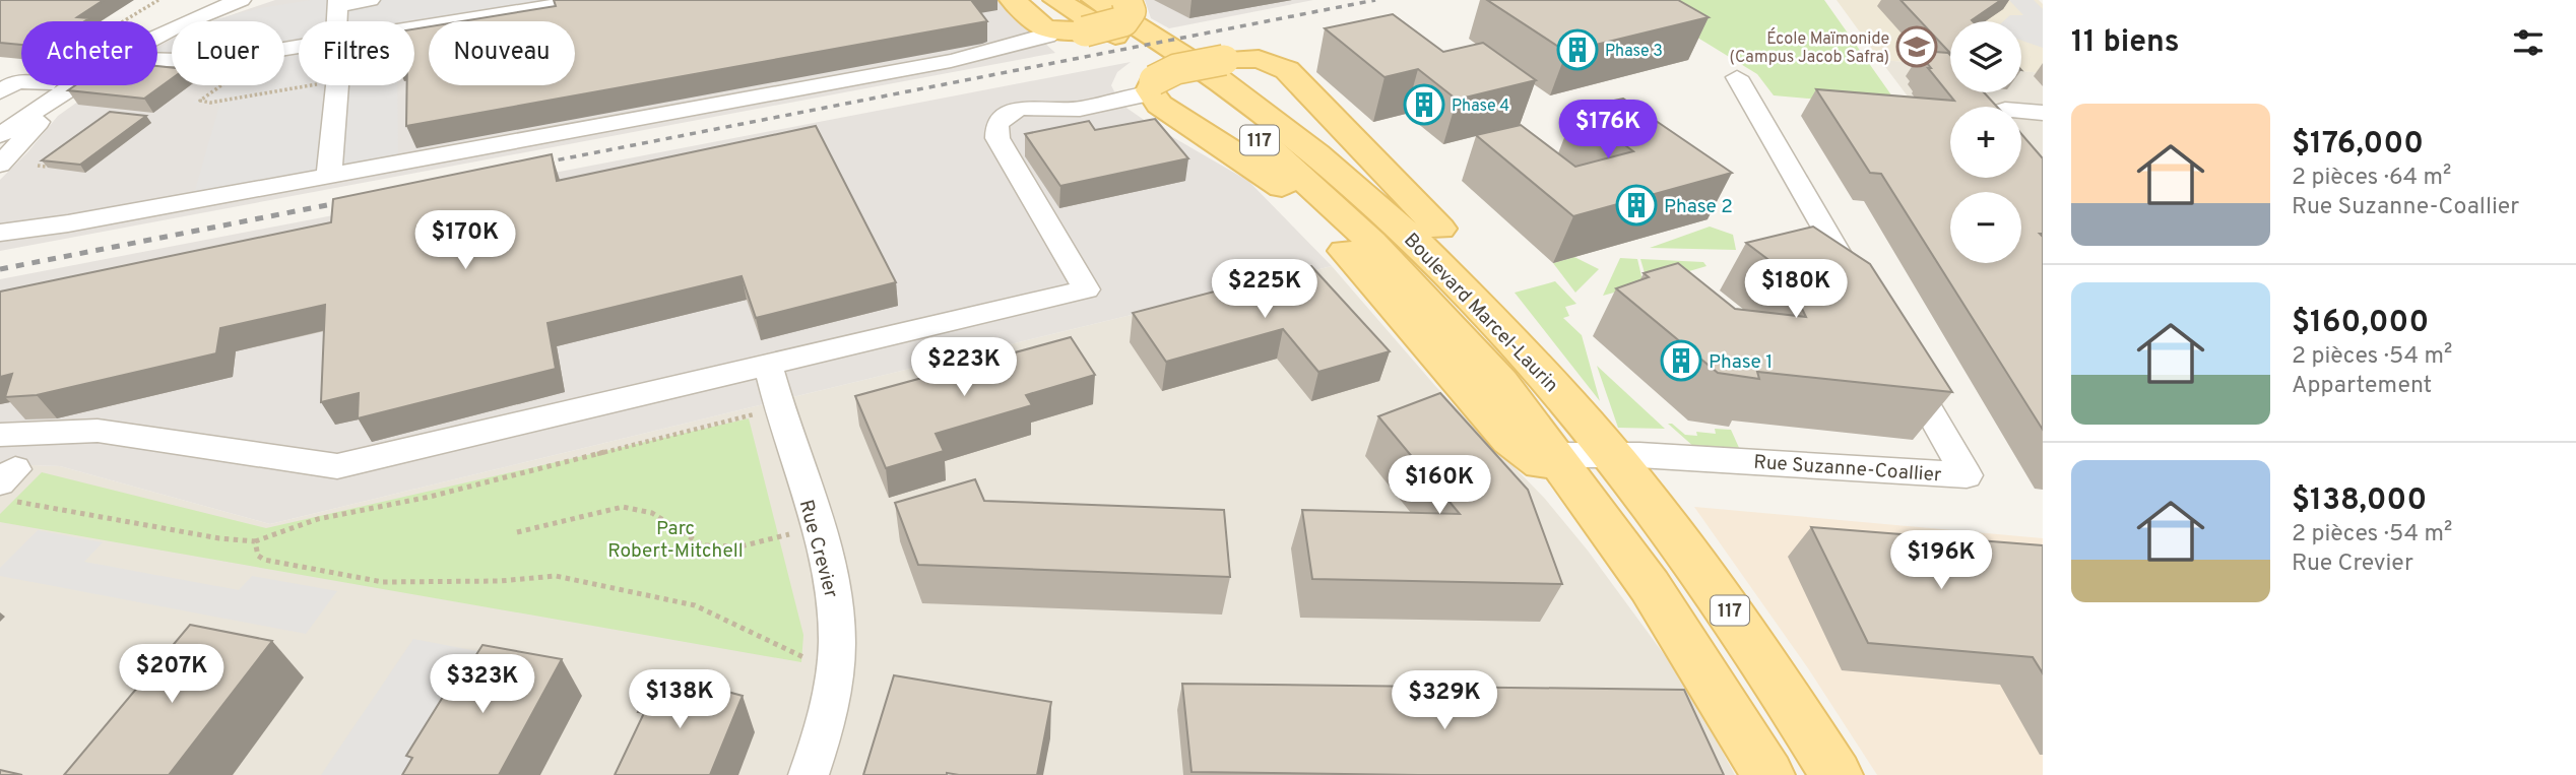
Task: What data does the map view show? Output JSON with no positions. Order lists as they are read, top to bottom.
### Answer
{
  "streets": {
    "main road": ["117", "Boulevard Marcel-Laurin"],
    "street": ["Rue Suzanne-Coallier", "Rue Crevier"]
  },
  "crossings": [
    ["Boulevard Marcel-Laurin", "Rue Suzanne-Coallier"]
  ],
  "parks": ["Parc Robert-Mitchell"],
  "places": {
    "school or university": ["École Maïmonide (Campus Jacob Safra)"],
    "building": [
      "Phase 3",
      "Phase 4",
      "Phase 2",
      "Phase 1"
    ]
  },
  "page": {
    "heading": "11 biens",
    "map_buttons": ["+", "−"],
    "chip": [
      "Acheter",
      "Louer",
      "Filtres",
      "Nouveau"
    ],
    "list": [
      {
        "name": "$176,000",
        "note": "2 pièces · 64 m² · Rue Suzanne-Coallier"
      },
      {
        "name": "$160,000",
        "note": "2 pièces · 54 m² · Appartement"
      },
      {
        "name": "$138,000",
        "note": "2 pièces · 54 m² · Rue Crevier"
      }
    ],
    "price": [
      "$176K",
      "$170K",
      "$225K",
      "$180K",
      "$223K",
      "$160K",
      "$196K",
      "$207K",
      "$323K",
      "$138K",
      "$329K"
    ]
  }
}
